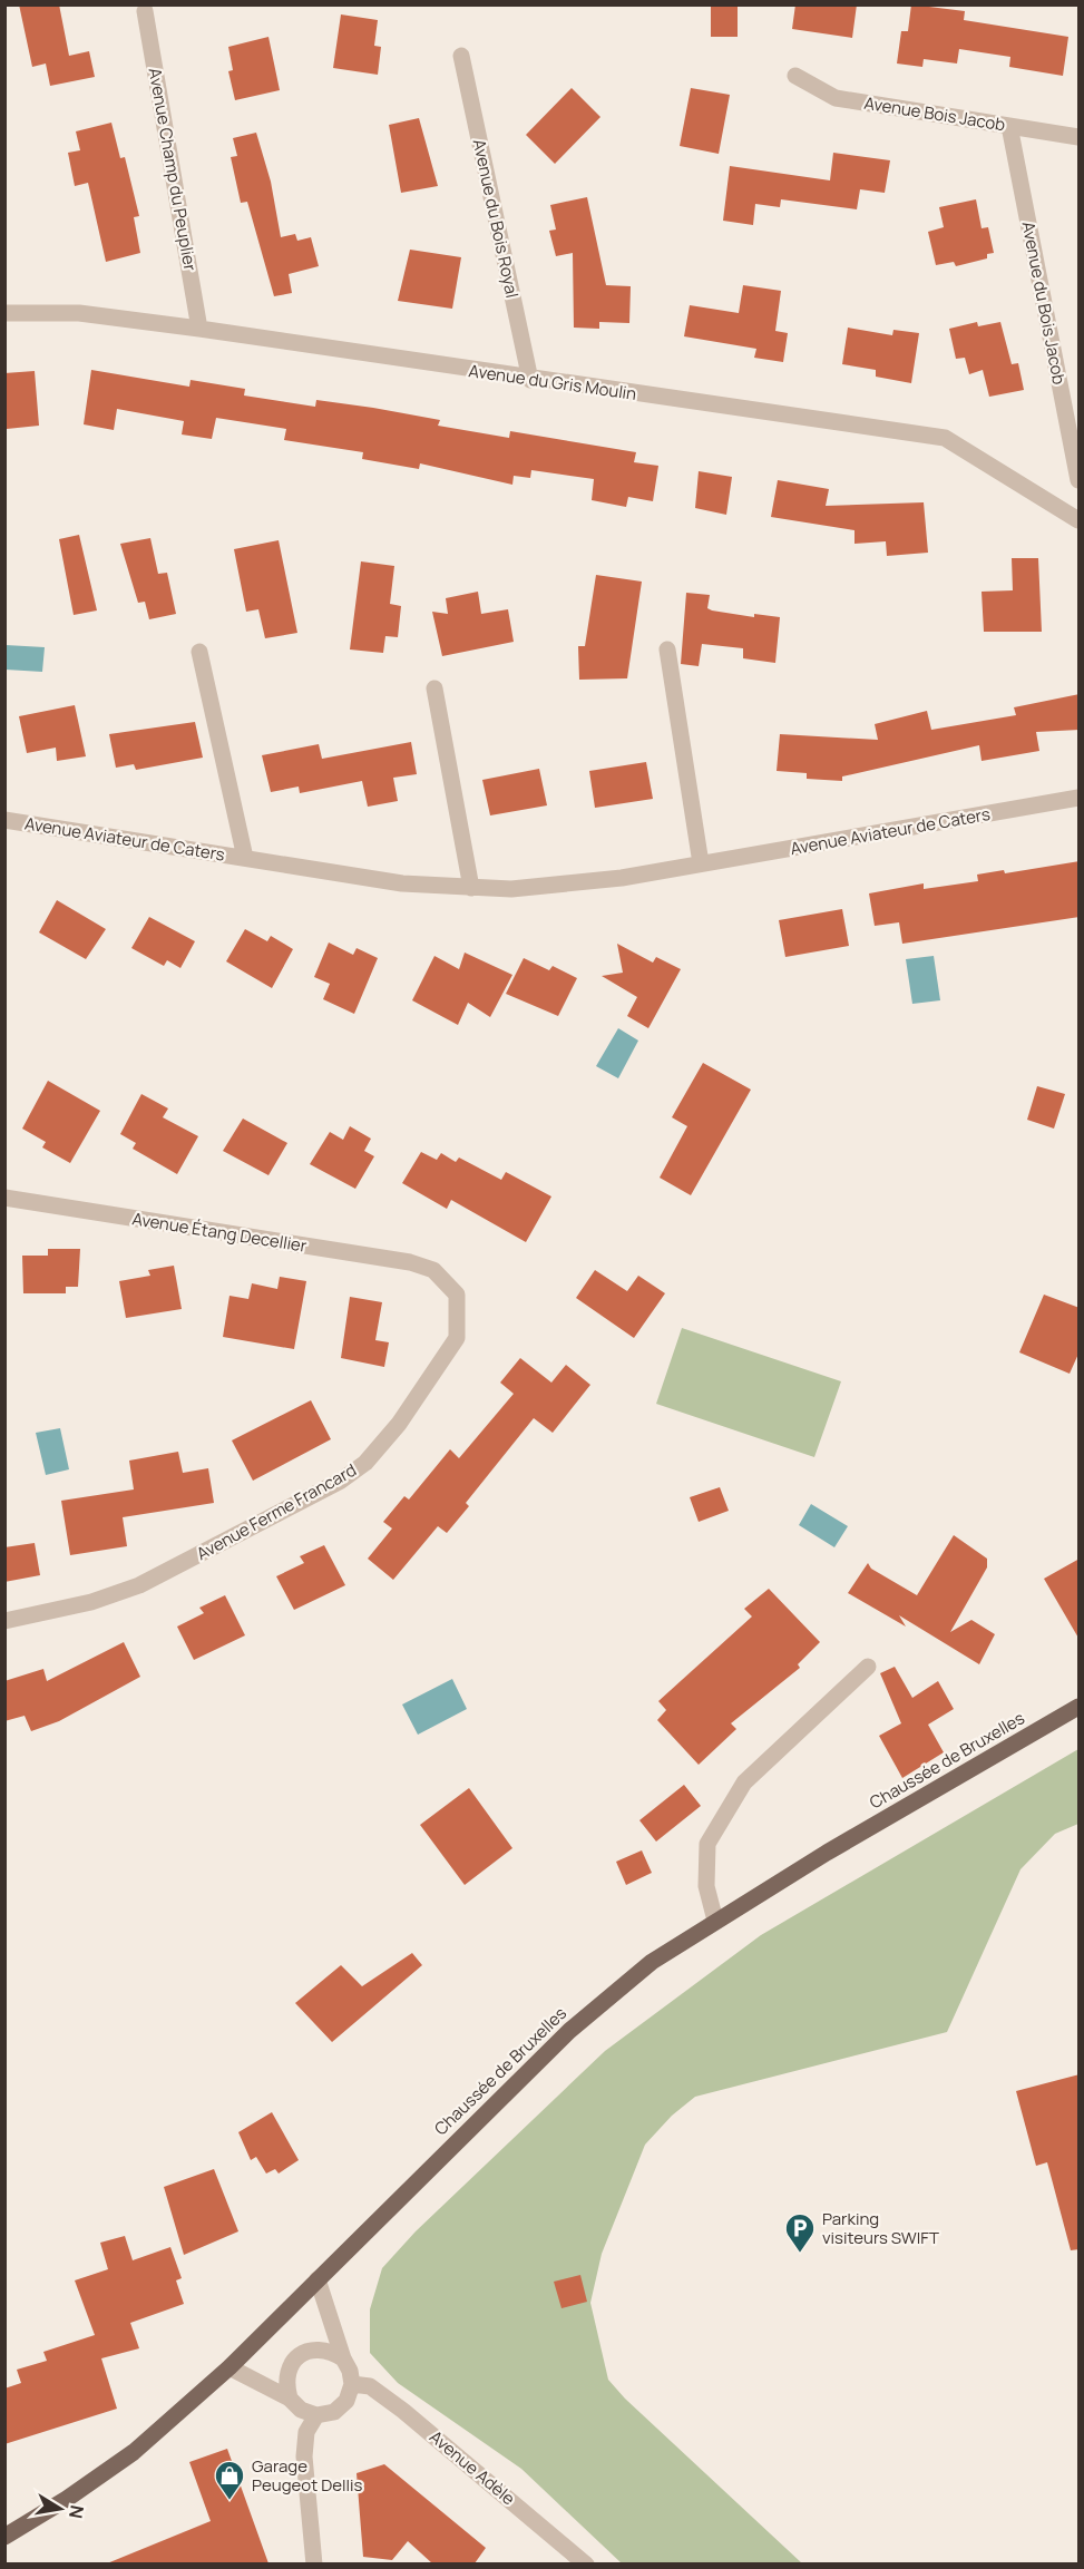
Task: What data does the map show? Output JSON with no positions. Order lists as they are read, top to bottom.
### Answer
{
  "streets": {
    "main road": ["Chaussée de Bruxelles"],
    "street": [
      "Avenue Bois Jacob",
      "Avenue Champ du Peuplier",
      "Avenue du Bois Royal",
      "Avenue du Bois Jacob",
      "Avenue du Gris Moulin",
      "Avenue Aviateur de Caters",
      "Avenue Étang Decellier",
      "Avenue Ferme Francard",
      "Avenue Adèle"
    ]
  },
  "crossings": [
    ["Avenue Bois Jacob", "Avenue du Bois Jacob"],
    ["Avenue Champ du Peuplier", "Avenue du Gris Moulin"],
    ["Avenue du Bois Royal", "Avenue du Gris Moulin"],
    ["Avenue Étang Decellier", "Avenue Ferme Francard"]
  ],
  "places": {
    "parking": ["Parking visiteurs SWIFT"],
    "shop": ["Garage Peugeot Dellis"]
  },
  "north": "right"
}
